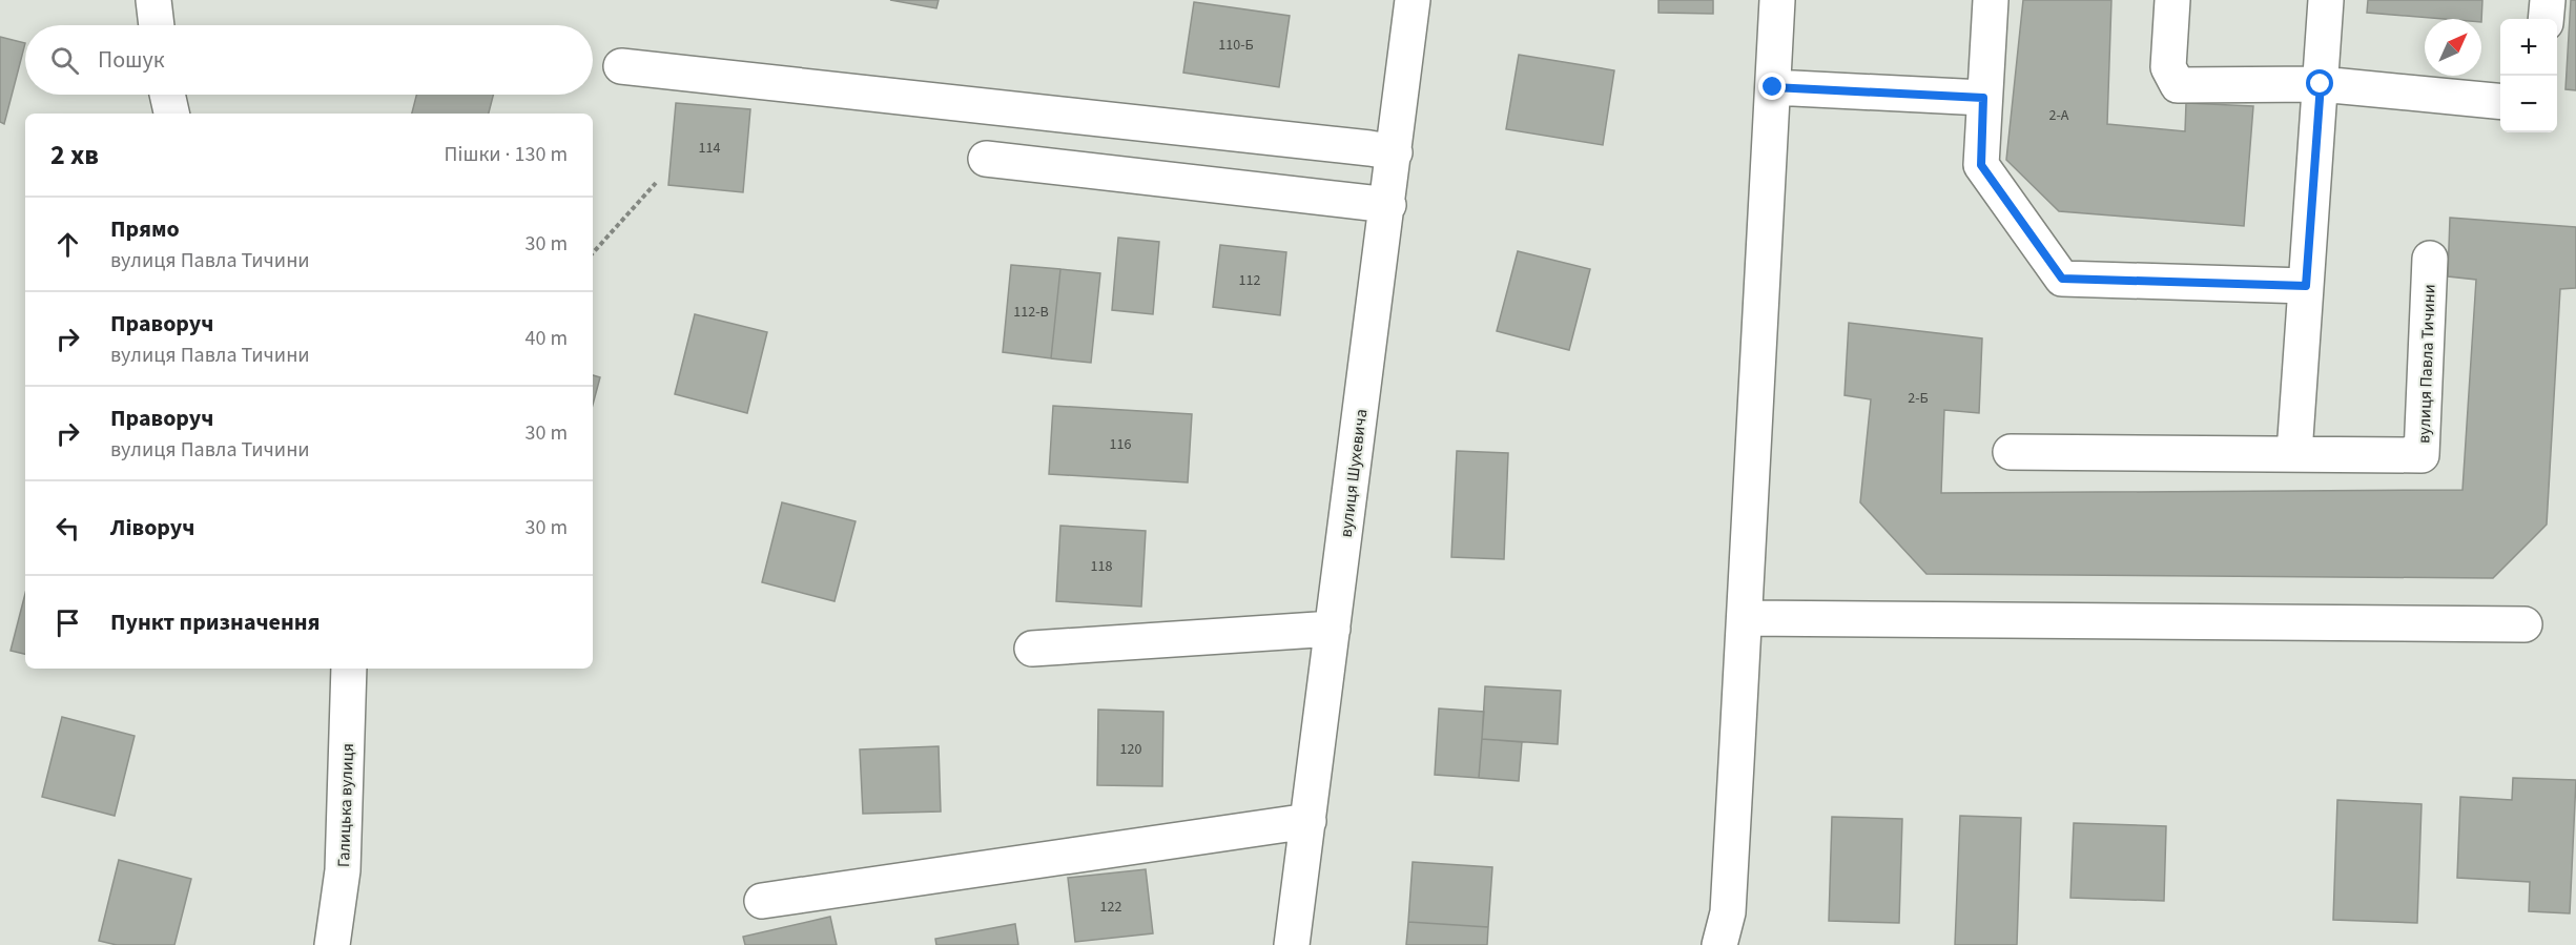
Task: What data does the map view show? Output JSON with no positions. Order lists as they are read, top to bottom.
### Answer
{
  "streets": {
    "street": ["вулиця Павла Тичини", "вулиця Шухевича", "Галицька вулиця"]
  },
  "house_numbers": [
    "110-Б",
    "2-А",
    "114",
    "112",
    "112-В",
    "2-Б",
    "116",
    "118",
    "120",
    "122"
  ],
  "north": "top right",
  "page": {
    "map_buttons": ["+", "−"],
    "search": "Пошук",
    "heading": ["2 хв", "Пішки · 130 m"],
    "list": [
      ["Прямо", "вулиця Павла Тичини", "30 m"],
      ["Праворуч", "вулиця Павла Тичини", "40 m"],
      ["Праворуч", "вулиця Павла Тичини", "30 m"],
      ["Ліворуч", "30 m"],
      "Пункт призначення"
    ]
  }
}
